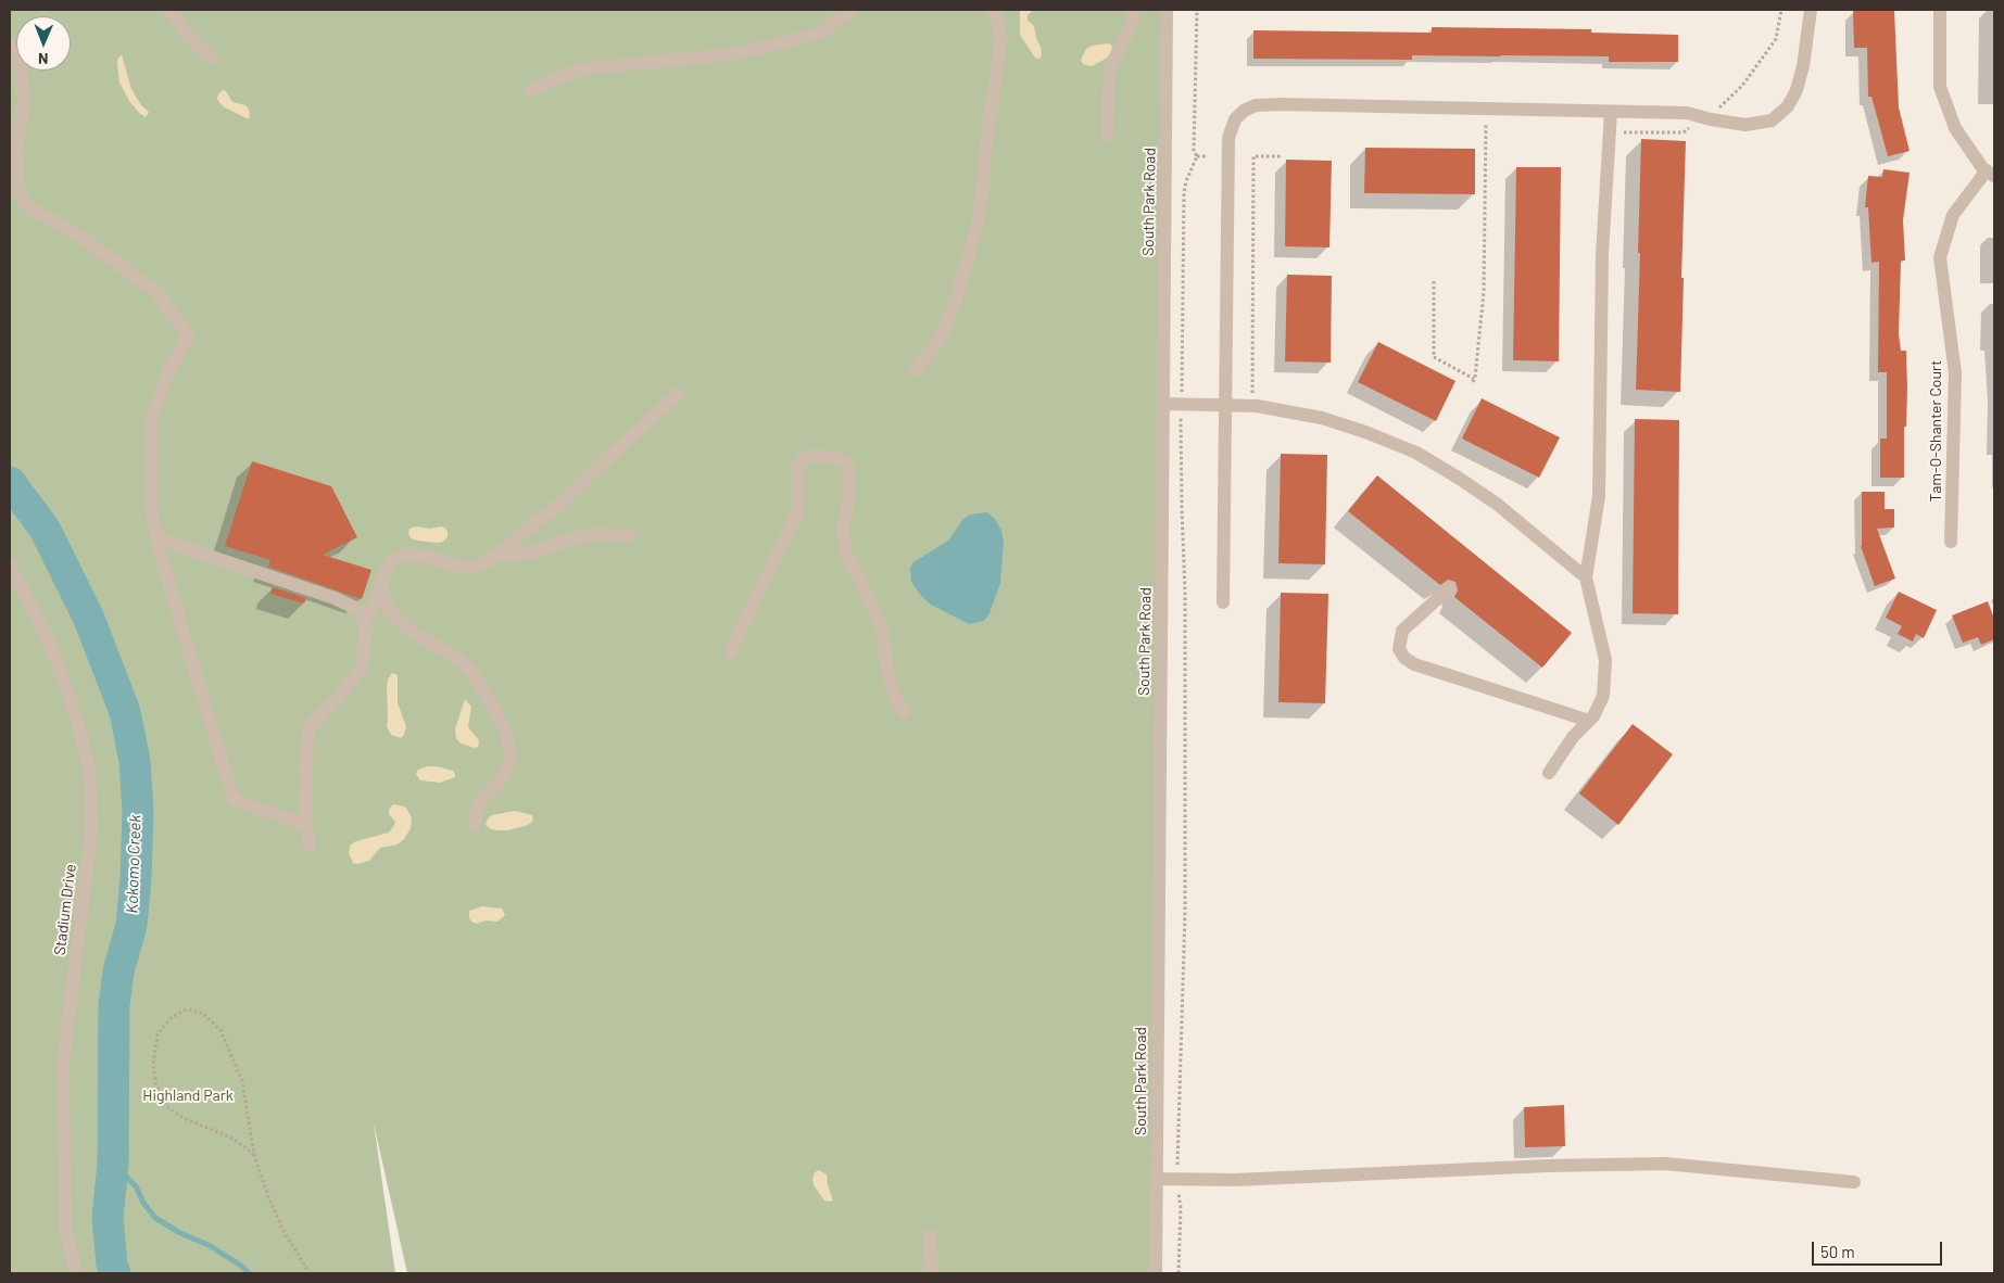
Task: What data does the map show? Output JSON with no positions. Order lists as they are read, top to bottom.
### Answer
{
  "streets": {
    "street": ["South Park Road", "Tam-O-Shanter Court", "Stadium Drive"]
  },
  "water": ["Kokomo Creek"],
  "parks": ["Highland Park"],
  "scale_bar": "50 m",
  "north": "bottom"
}
